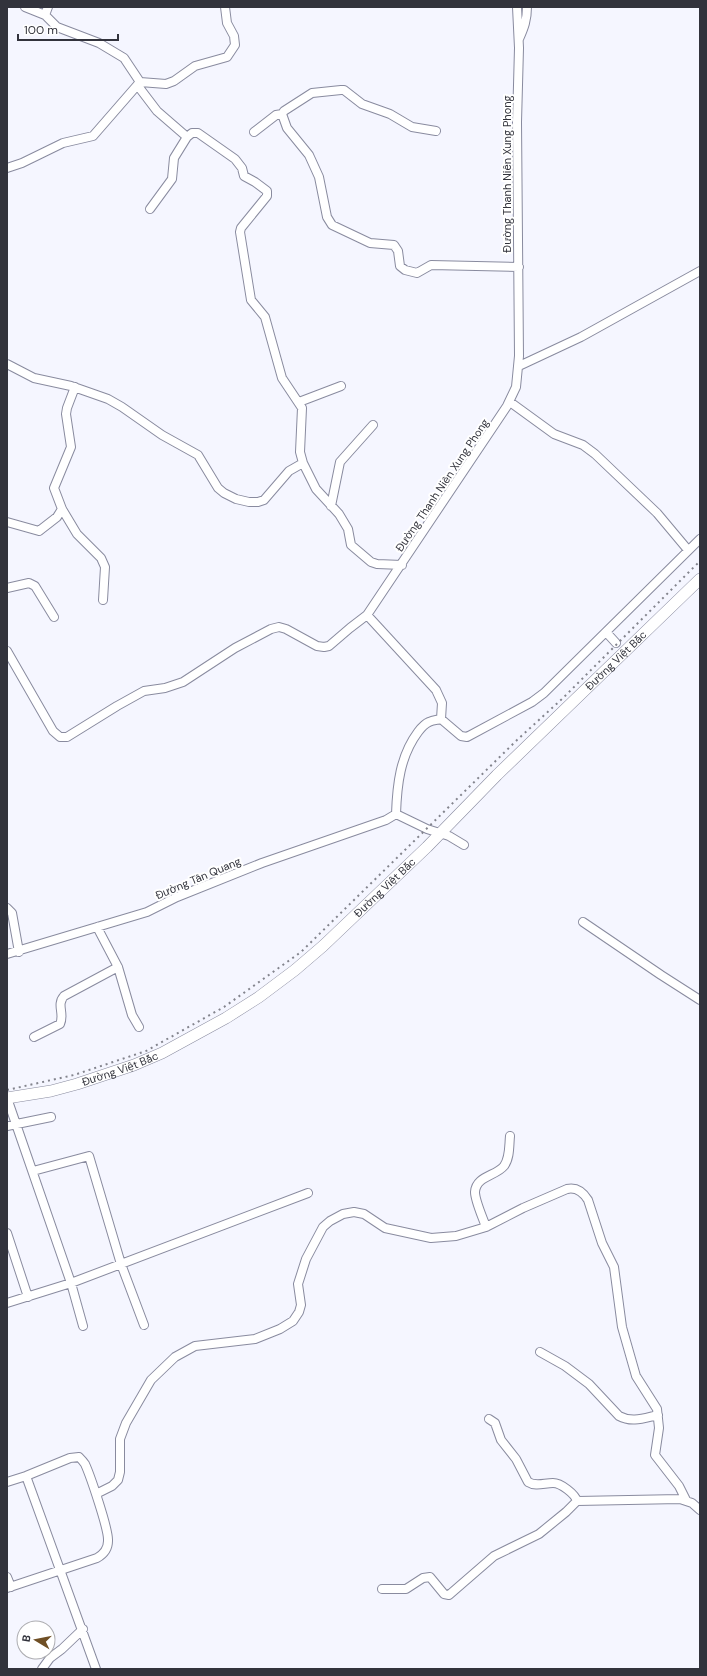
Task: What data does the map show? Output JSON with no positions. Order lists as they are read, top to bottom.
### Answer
{
  "streets": {
    "main road": ["Đường Việt Bắc"],
    "street": ["Đường Thanh Niên Xung Phong", "Đường Tân Quang"]
  },
  "scale_bar": "100 m",
  "north": "left"
}
